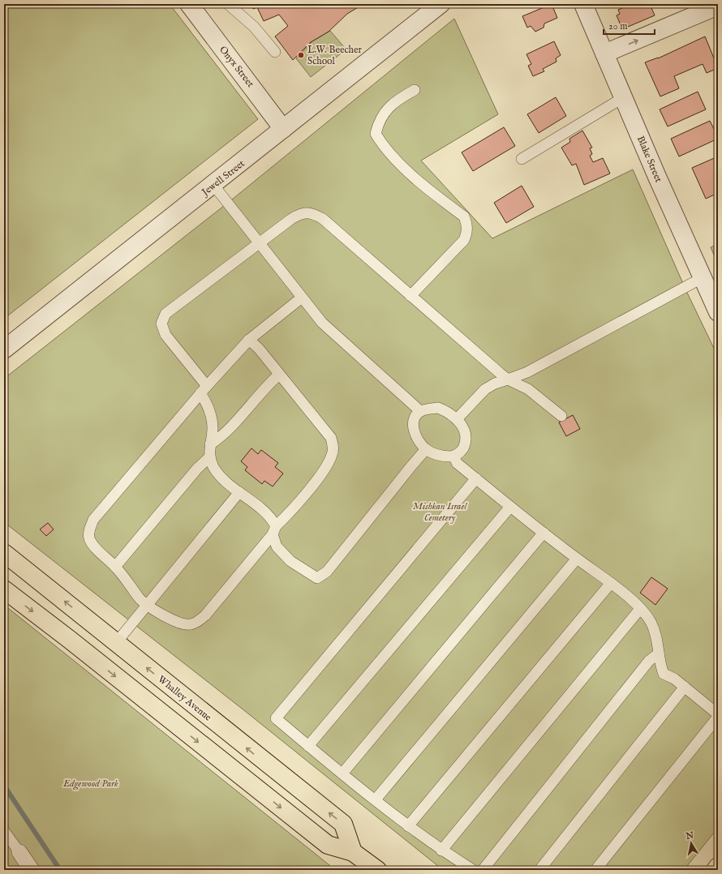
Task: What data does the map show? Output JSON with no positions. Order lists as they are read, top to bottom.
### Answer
{
  "streets": {
    "main road": ["Whalley Avenue"],
    "street": ["Onyx Street", "Blake Street", "Jewell Street"]
  },
  "crossings": [
    ["Onyx Street", "Jewell Street"]
  ],
  "parks": ["Mishkan Israel Cemetery", "Edgewood Park"],
  "places": ["L.W. Beecher School"],
  "scale_bar": "20 m",
  "north": "top"
}
